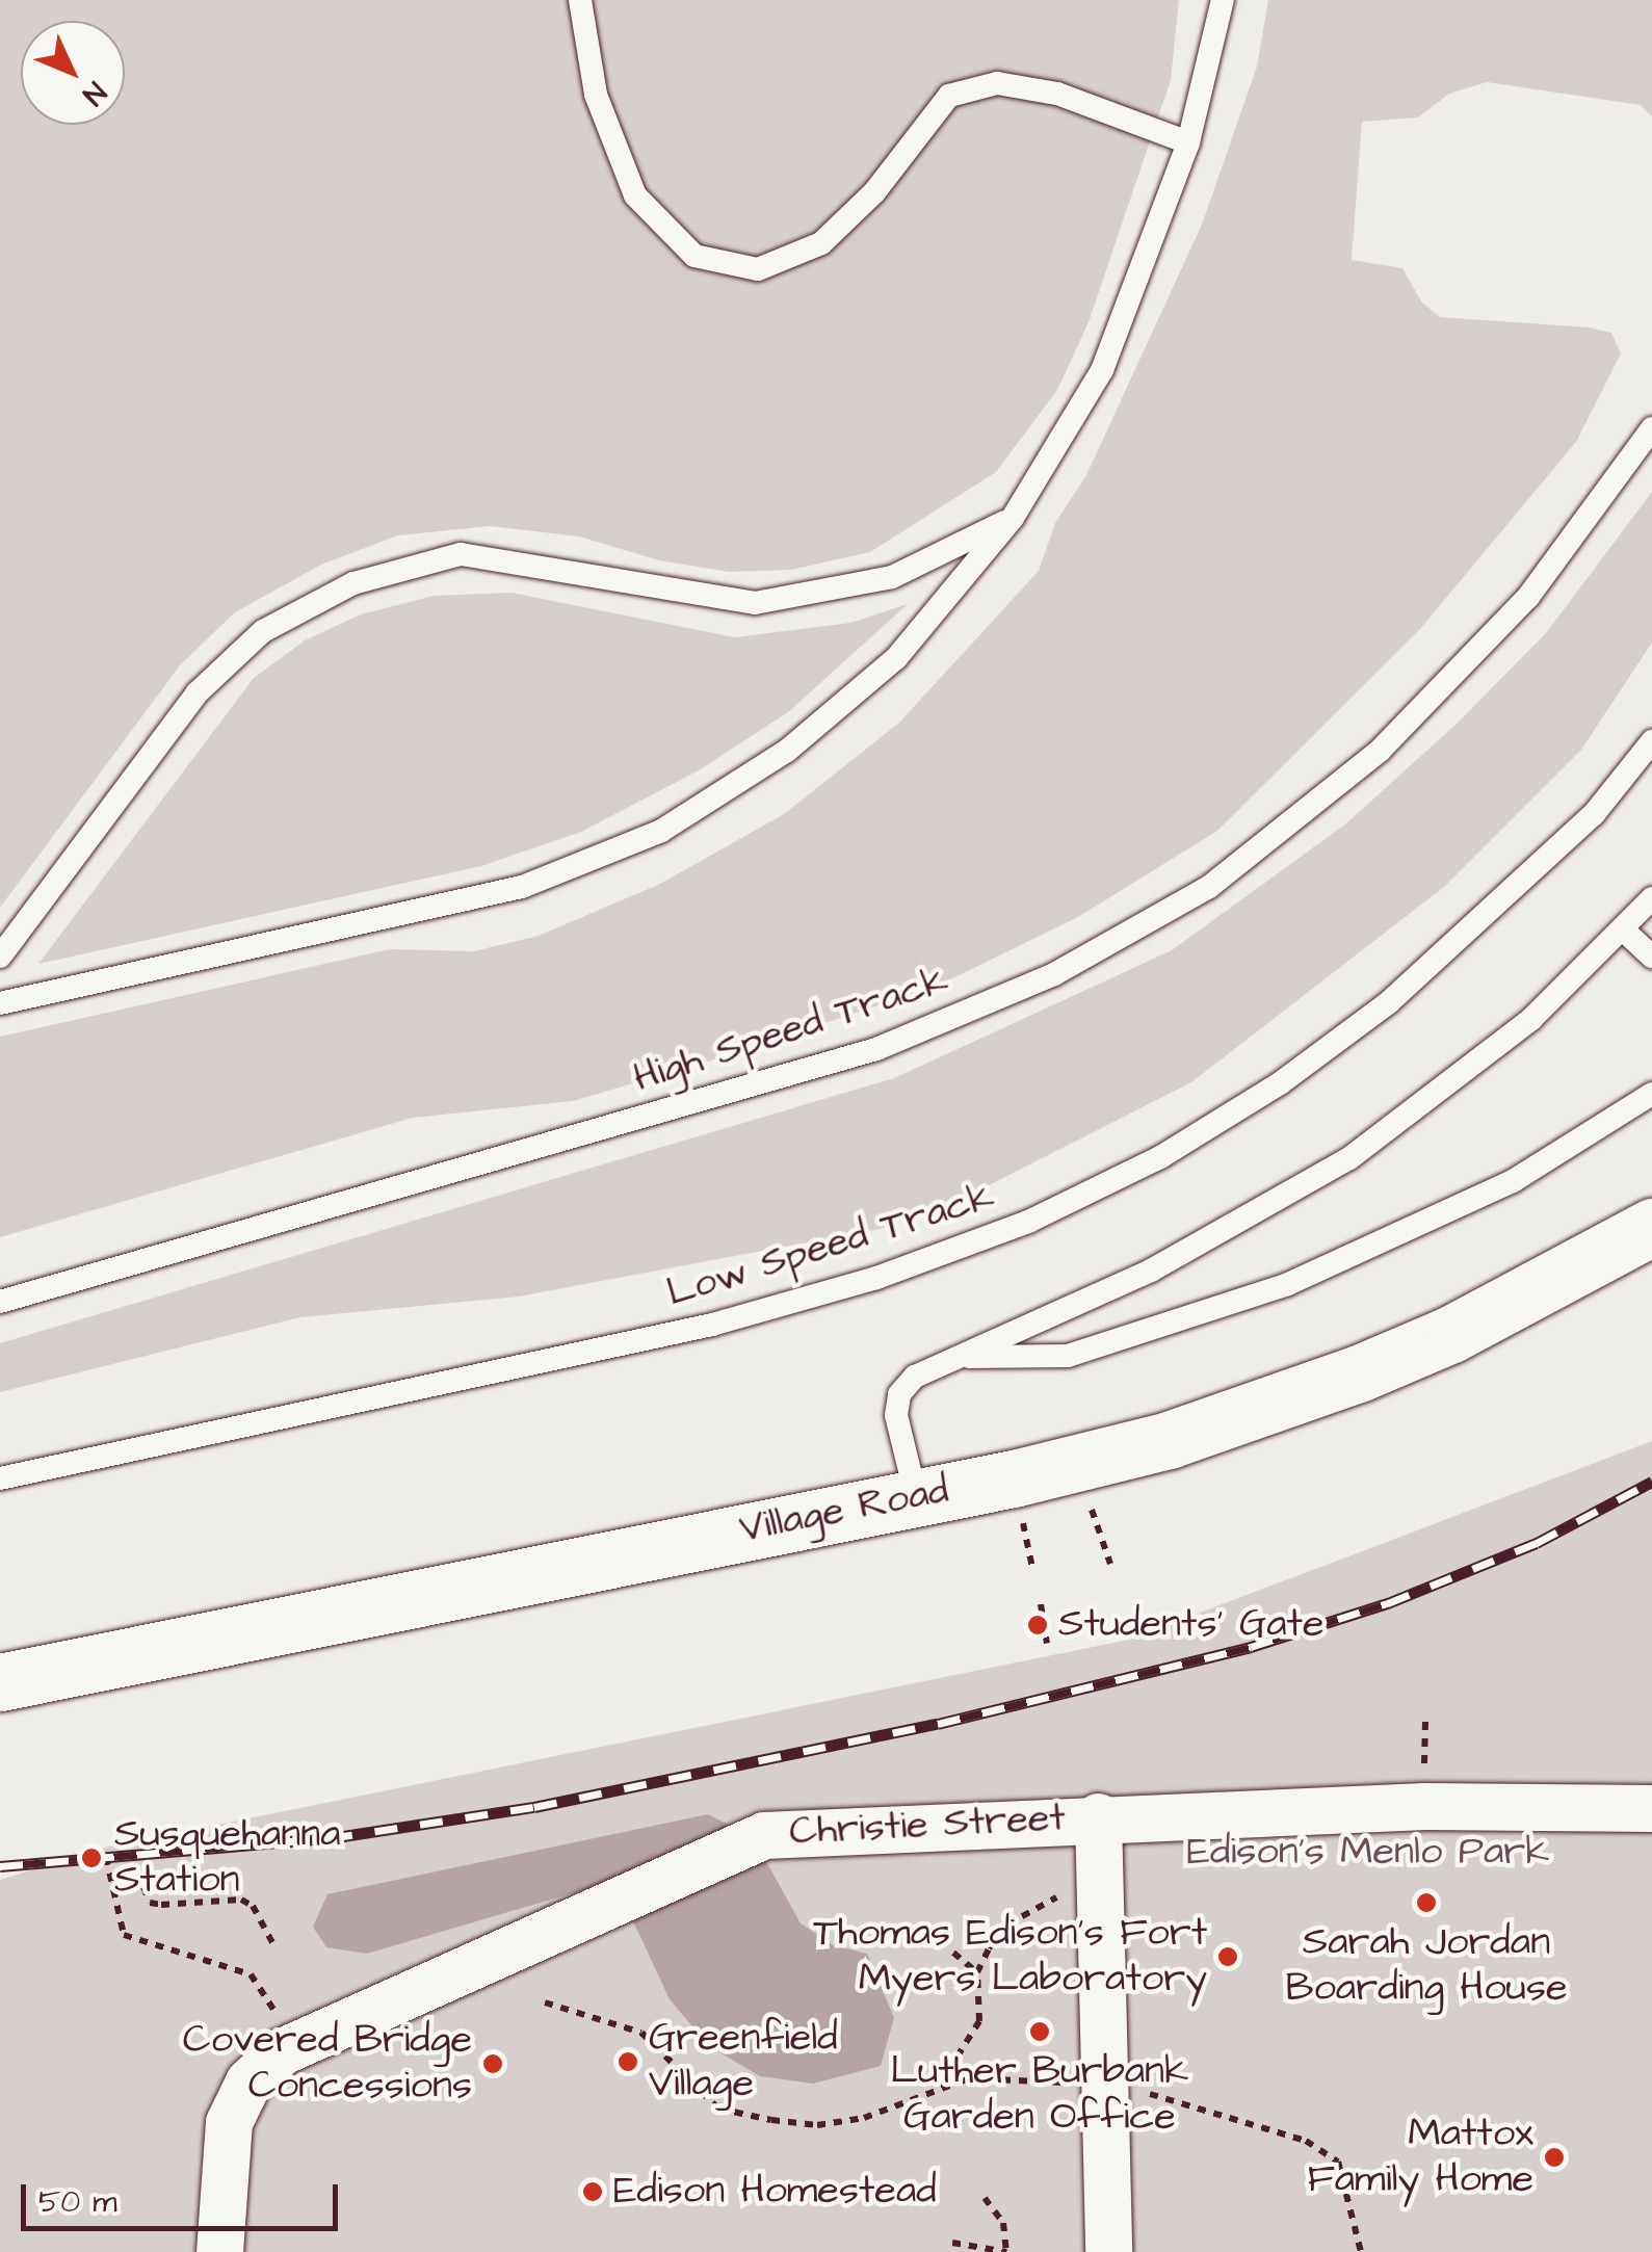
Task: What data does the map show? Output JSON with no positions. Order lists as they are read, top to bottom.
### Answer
{
  "streets": {
    "street": ["Village Road", "Christie Street"],
    "lane": ["High Speed Track", "Low Speed Track"]
  },
  "parks": ["Edison's Menlo Park"],
  "places": [
    "Students' Gate",
    "Susquehanna Station",
    "Sarah Jordan Boarding House",
    "Thomas Edison’s Fort Myers Laboratory",
    "Luther Burbank Garden Office",
    "Greenfield Village",
    "Covered Bridge Concessions",
    "Mattox Family Home",
    "Edison Homestead"
  ],
  "scale_bar": "50 m",
  "north": "bottom right"
}
